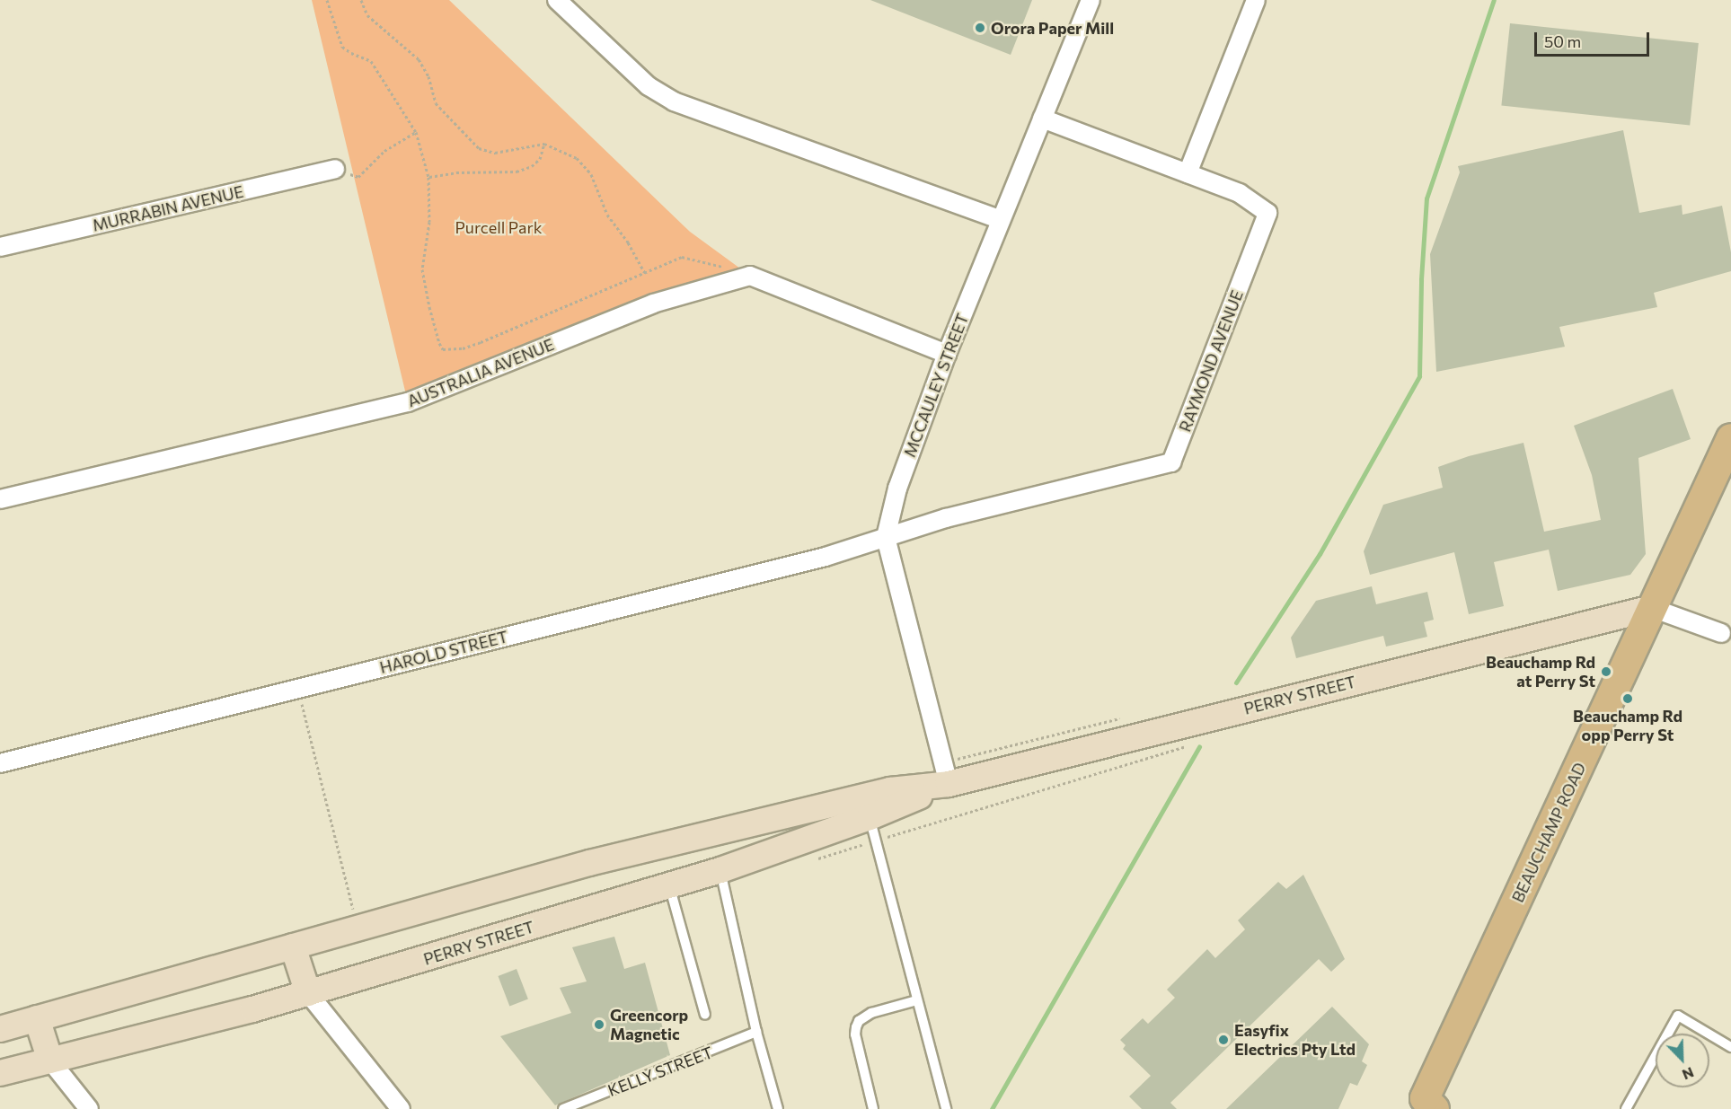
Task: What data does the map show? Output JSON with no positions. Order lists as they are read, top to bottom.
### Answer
{
  "streets": {
    "main road": ["BEAUCHAMP ROAD"],
    "street": [
      "MURRABIN AVENUE",
      "RAYMOND AVENUE",
      "AUSTRALIA AVENUE",
      "MCCAULEY STREET",
      "HAROLD STREET",
      "PERRY STREET"
    ],
    "lane": ["KELLY STREET"]
  },
  "crossings": [
    ["RAYMOND AVENUE", "MCCAULEY STREET"],
    ["RAYMOND AVENUE", "HAROLD STREET"],
    ["MCCAULEY STREET", "HAROLD STREET"],
    ["MCCAULEY STREET", "PERRY STREET"],
    ["PERRY STREET", "BEAUCHAMP ROAD"]
  ],
  "parks": ["Purcell Park"],
  "places": [
    "Orora Paper Mill",
    "Beauchamp Rd at Perry St",
    "Beauchamp Rd opp Perry St",
    "Greencorp Magnetic",
    "Easyfix Electrics Pty Ltd"
  ],
  "scale_bar": "50 m",
  "north": "bottom right"
}
